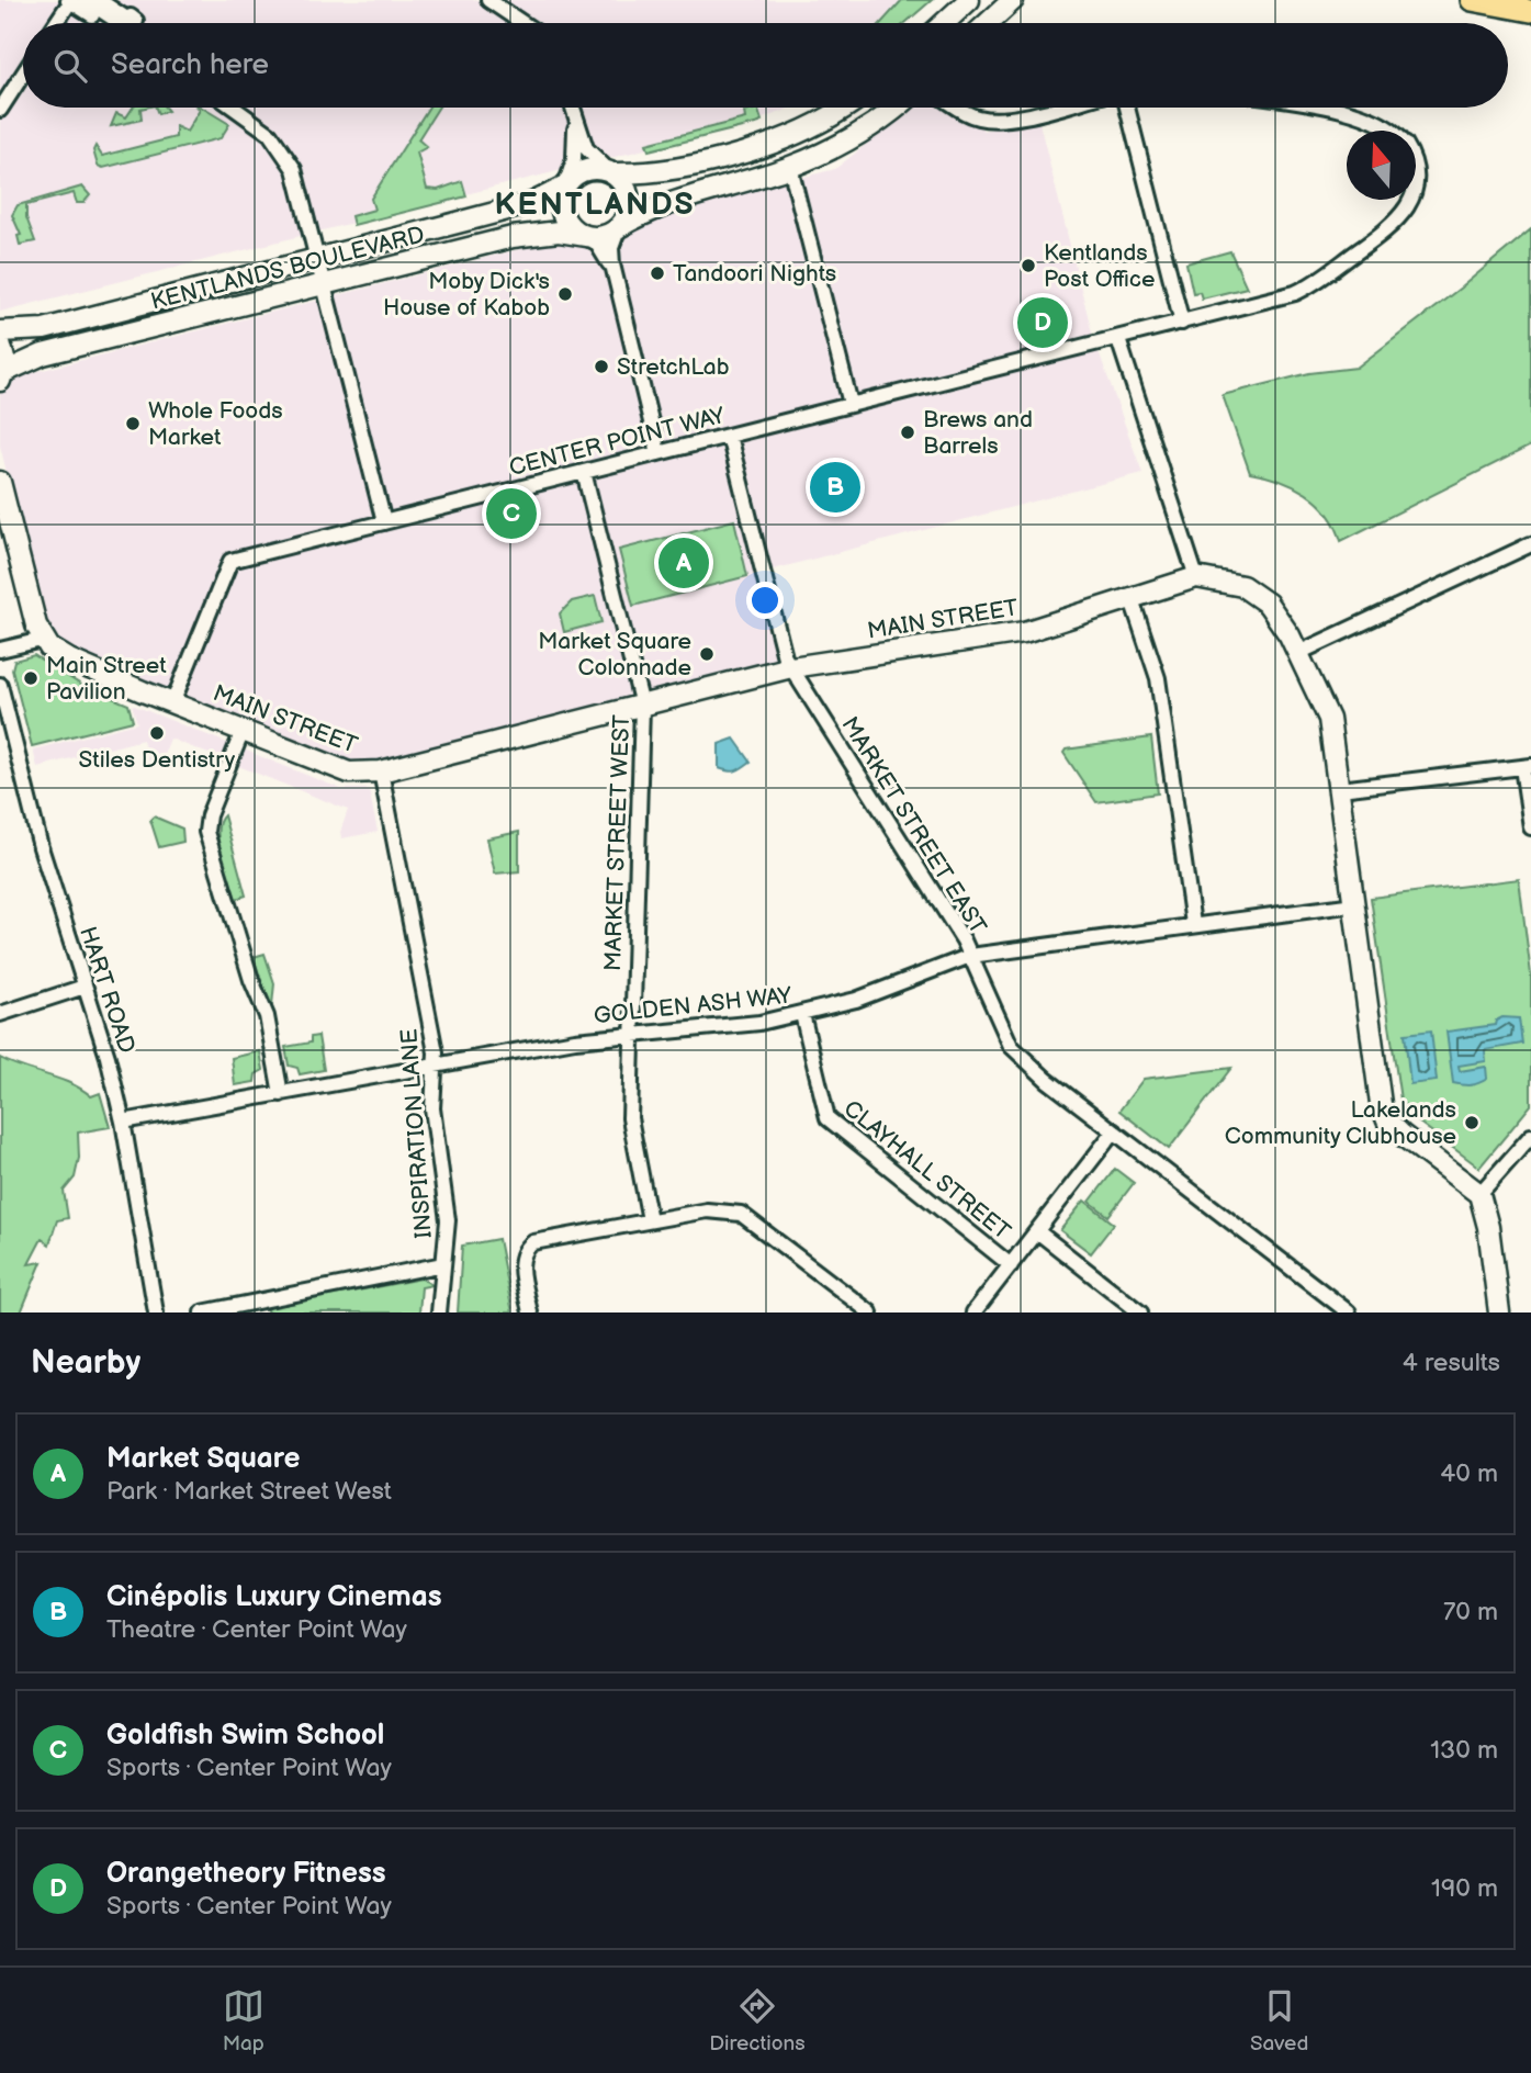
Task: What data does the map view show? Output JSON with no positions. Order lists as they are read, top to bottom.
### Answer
{
  "streets": {
    "street": [
      "KENTLANDS BOULEVARD",
      "CENTER POINT WAY",
      "MAIN STREET",
      "MARKET STREET EAST",
      "MARKET STREET WEST",
      "HART ROAD",
      "GOLDEN ASH WAY",
      "INSPIRATION LANE",
      "CLAYHALL STREET"
    ]
  },
  "crossings": [
    ["CENTER POINT WAY", "MAIN STREET"],
    ["CENTER POINT WAY", "MARKET STREET EAST"],
    ["CENTER POINT WAY", "MARKET STREET WEST"],
    ["MAIN STREET", "MARKET STREET EAST"],
    ["MAIN STREET", "MARKET STREET WEST"],
    ["MAIN STREET", "INSPIRATION LANE"],
    ["MARKET STREET EAST", "GOLDEN ASH WAY"],
    ["MARKET STREET WEST", "GOLDEN ASH WAY"],
    ["HART ROAD", "GOLDEN ASH WAY"],
    ["GOLDEN ASH WAY", "INSPIRATION LANE"],
    ["GOLDEN ASH WAY", "CLAYHALL STREET"]
  ],
  "districts": ["KENTLANDS"],
  "places": [
    "Kentlands Post Office",
    "Tandoori Nights",
    "Moby Dick's House of Kabob",
    "StretchLab",
    "Whole Foods Market",
    "Brews and Barrels",
    "Market Square Colonnade",
    "Main Street Pavilion",
    "Stiles Dentistry",
    "Lakelands Community Clubhouse"
  ],
  "north": "top",
  "page": {
    "search": "Search here",
    "pins": [
      "D",
      "B",
      "C",
      "A"
    ],
    "heading": ["Nearby", "4 results"],
    "list": [
      {
        "mark": "A",
        "name": "Market Square",
        "note": "Park · Market Street West",
        "value": "40 m"
      },
      {
        "mark": "B",
        "name": "Cinépolis Luxury Cinemas",
        "note": "Theatre · Center Point Way",
        "value": "70 m"
      },
      {
        "mark": "C",
        "name": "Goldfish Swim School",
        "note": "Sports · Center Point Way",
        "value": "130 m"
      },
      {
        "mark": "D",
        "name": "Orangetheory Fitness",
        "note": "Sports · Center Point Way",
        "value": "190 m"
      }
    ],
    "nav": ["Map", "Directions", "Saved"]
  }
}
